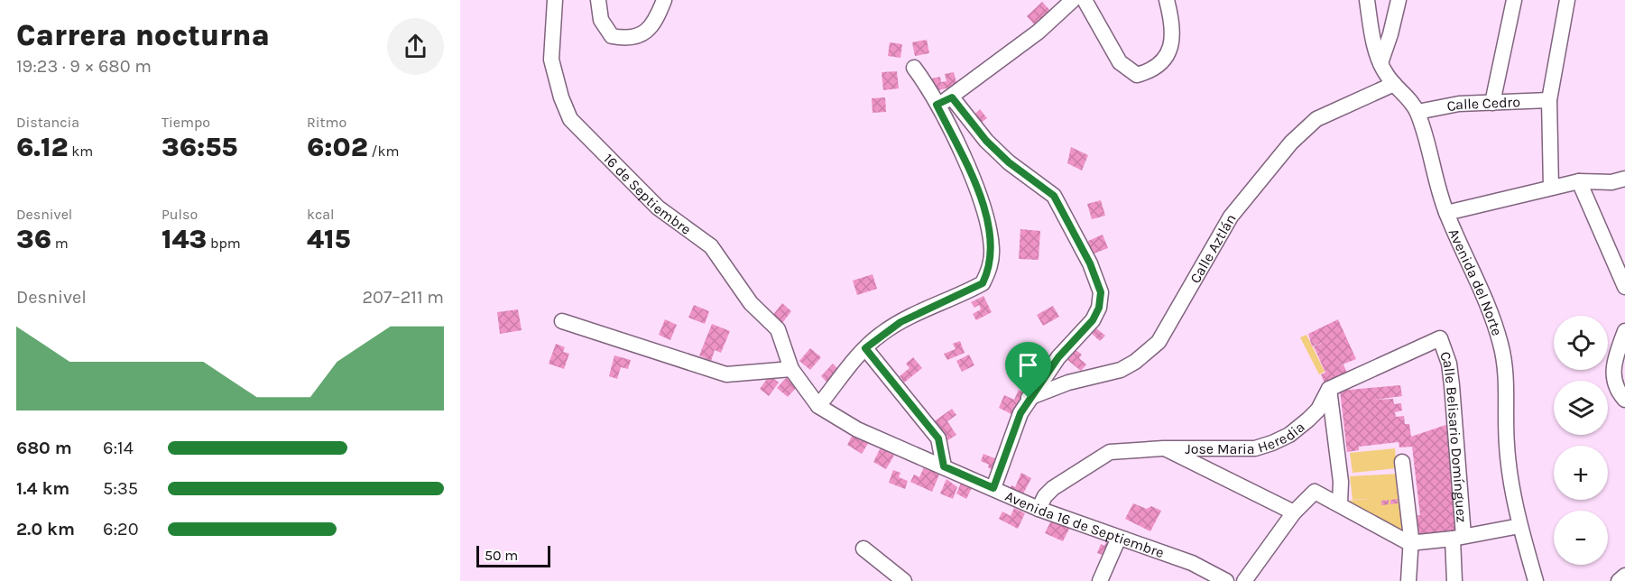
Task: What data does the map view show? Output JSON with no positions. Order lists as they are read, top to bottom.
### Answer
{
  "streets": {
    "street": [
      "Calle Cedro",
      "16 de Septiembre",
      "Calle Aztlán",
      "Avenida del Norte",
      "Jose Maria Heredia",
      "Calle Belisario Domínguez",
      "Avenida 16 de Septiembre"
    ]
  },
  "crossings": [
    ["Calle Cedro", "Avenida del Norte"],
    ["16 de Septiembre", "Avenida 16 de Septiembre"],
    ["Calle Aztlán", "Avenida del Norte"],
    ["Jose Maria Heredia", "Calle Belisario Domínguez"],
    ["Jose Maria Heredia", "Avenida 16 de Septiembre"]
  ],
  "scale_bar": "50 m",
  "page": {
    "heading": ["Carrera nocturna", "19:23 · 9 × 680 m"],
    "stats": [
      ["Distancia", "6.12 km"],
      ["Tiempo", "36:55"],
      ["Ritmo", "6:02 /km"],
      ["Desnivel", "36 m"],
      ["Pulso", "143 bpm"],
      ["kcal", "415"]
    ],
    "chart": ["Desnivel", "207–211 m"],
    "map_buttons": ["+", "−"],
    "list": [
      {
        "name": "680 m",
        "note": "6:14"
      },
      {
        "name": "1.4 km",
        "note": "5:35"
      },
      {
        "name": "2.0 km",
        "note": "6:20"
      }
    ],
    "scale": "50 m"
  }
}
